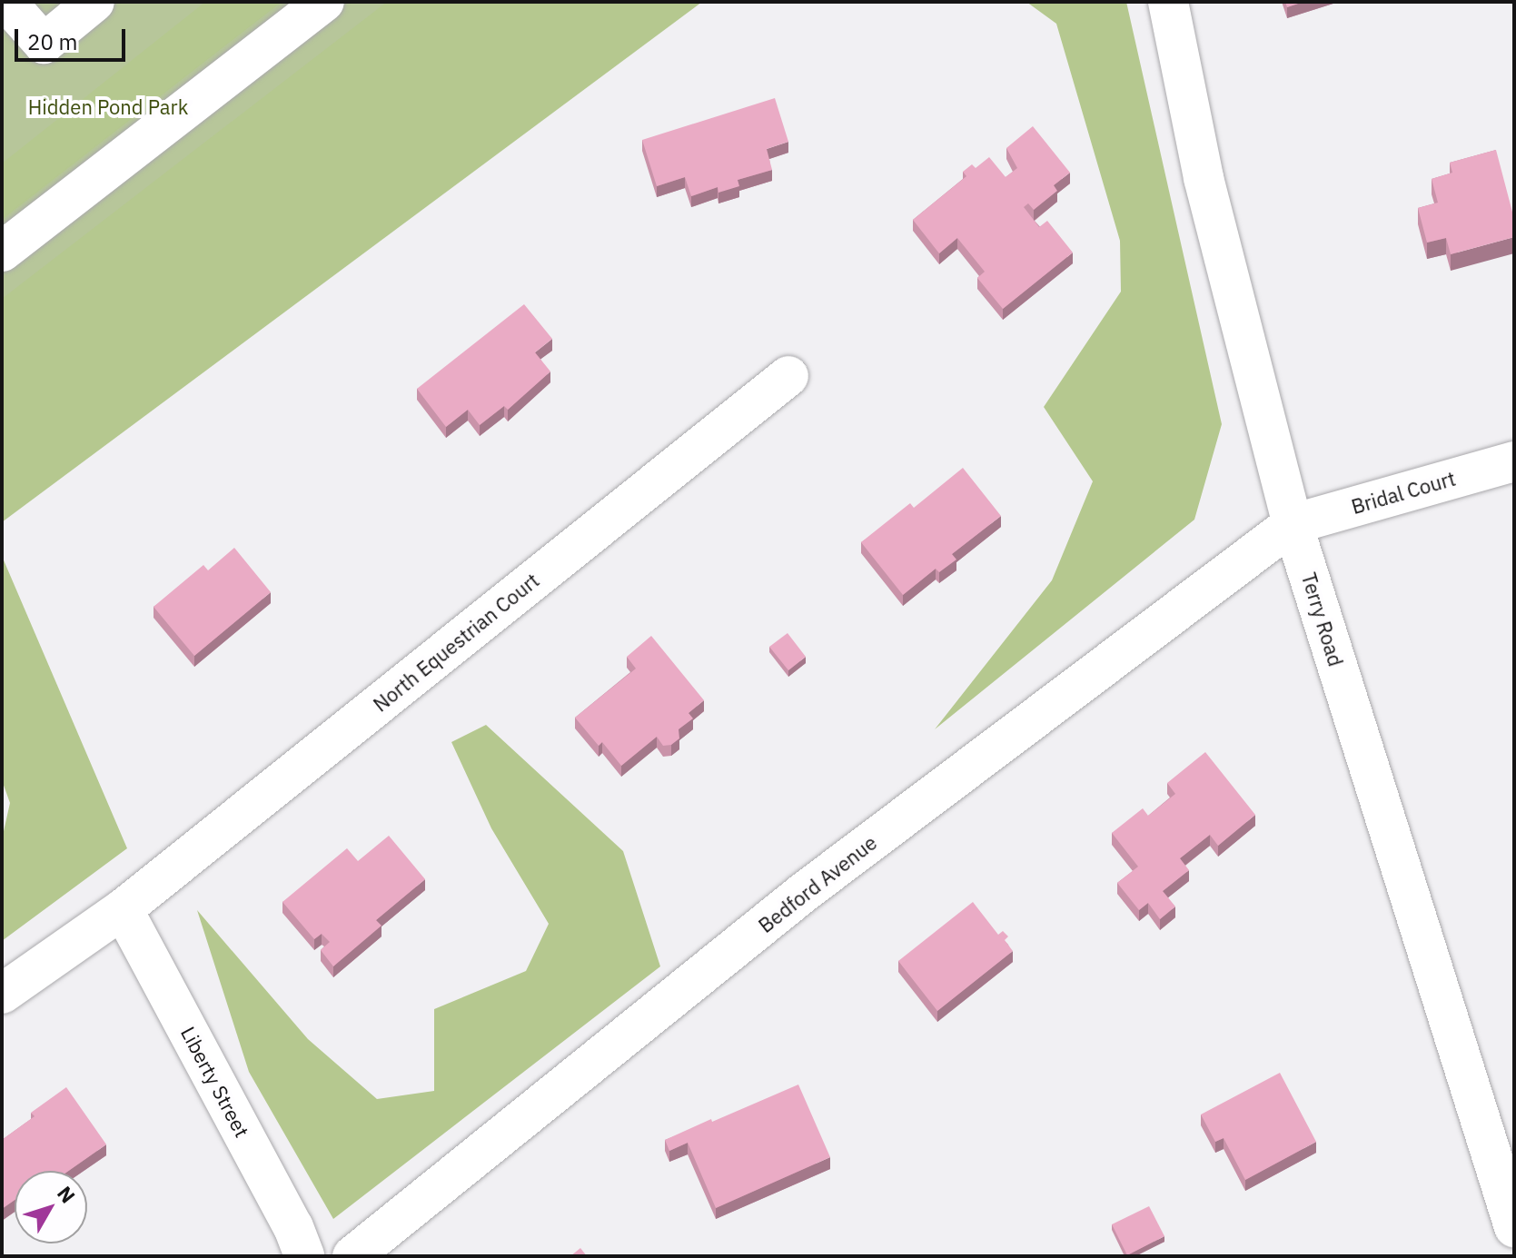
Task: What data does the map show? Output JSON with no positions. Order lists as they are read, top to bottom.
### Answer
{
  "streets": {
    "street": [
      "Bridal Court",
      "Terry Road",
      "North Equestrian Court",
      "Bedford Avenue",
      "Liberty Street"
    ]
  },
  "crossings": [
    ["Bridal Court", "Terry Road"],
    ["Bridal Court", "Bedford Avenue"],
    ["Terry Road", "Bedford Avenue"],
    ["North Equestrian Court", "Liberty Street"]
  ],
  "parks": ["Hidden Pond Park"],
  "scale_bar": "20 m",
  "north": "top right"
}
